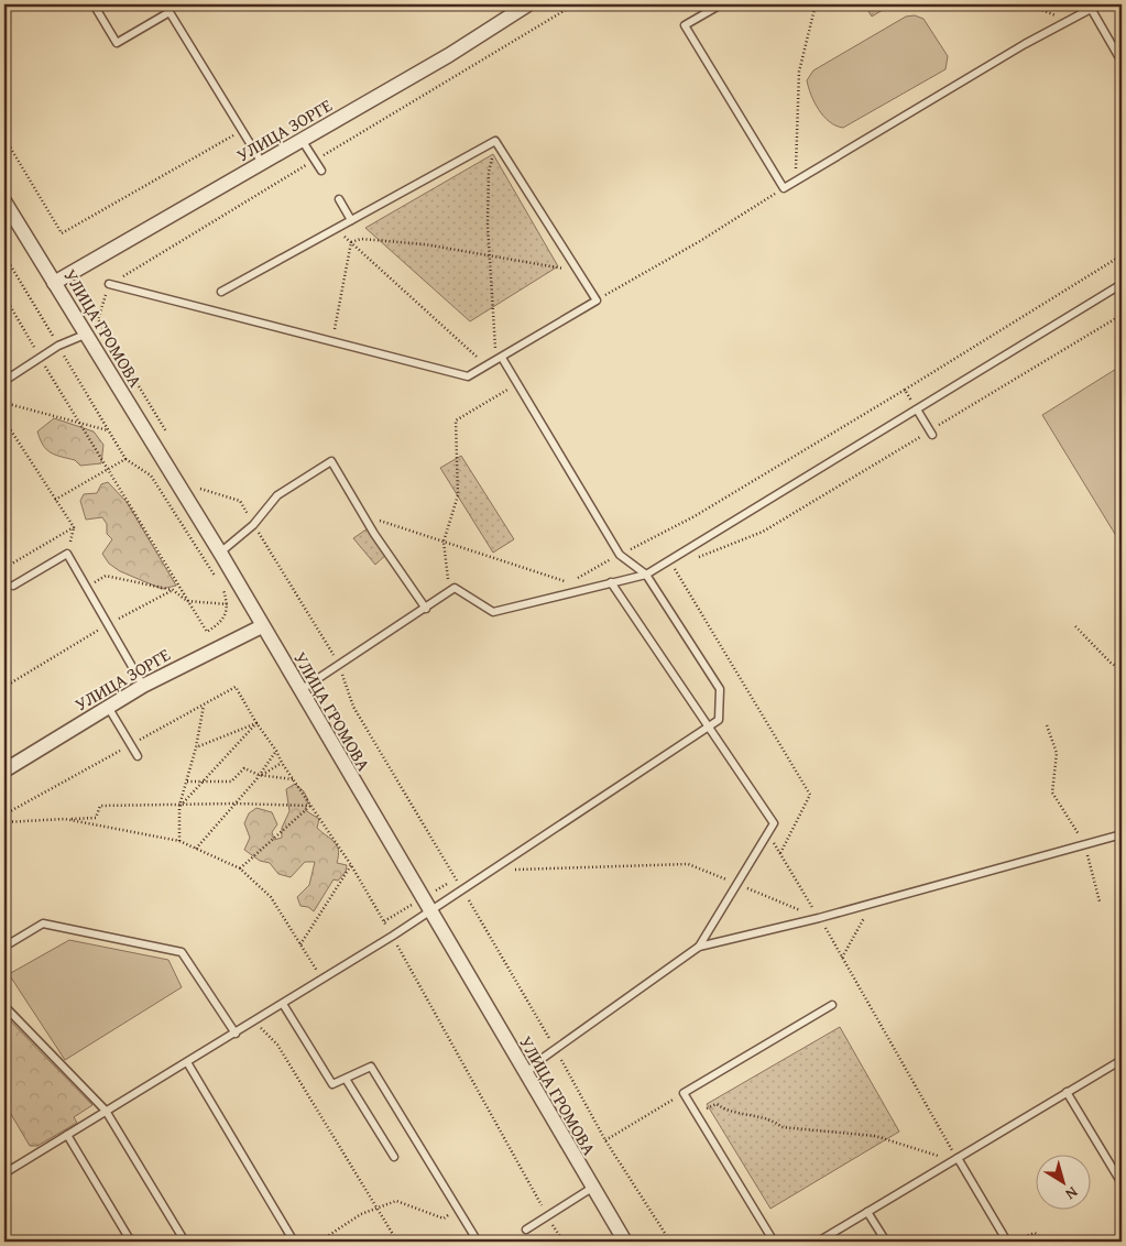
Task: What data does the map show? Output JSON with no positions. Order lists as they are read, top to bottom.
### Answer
{
  "streets": {
    "street": ["УЛИЦА ЗОРГЕ", "УЛИЦА ГРОМОВА"]
  },
  "crossings": [
    ["УЛИЦА ЗОРГЕ", "УЛИЦА ГРОМОВА"]
  ],
  "north": "bottom right"
}
